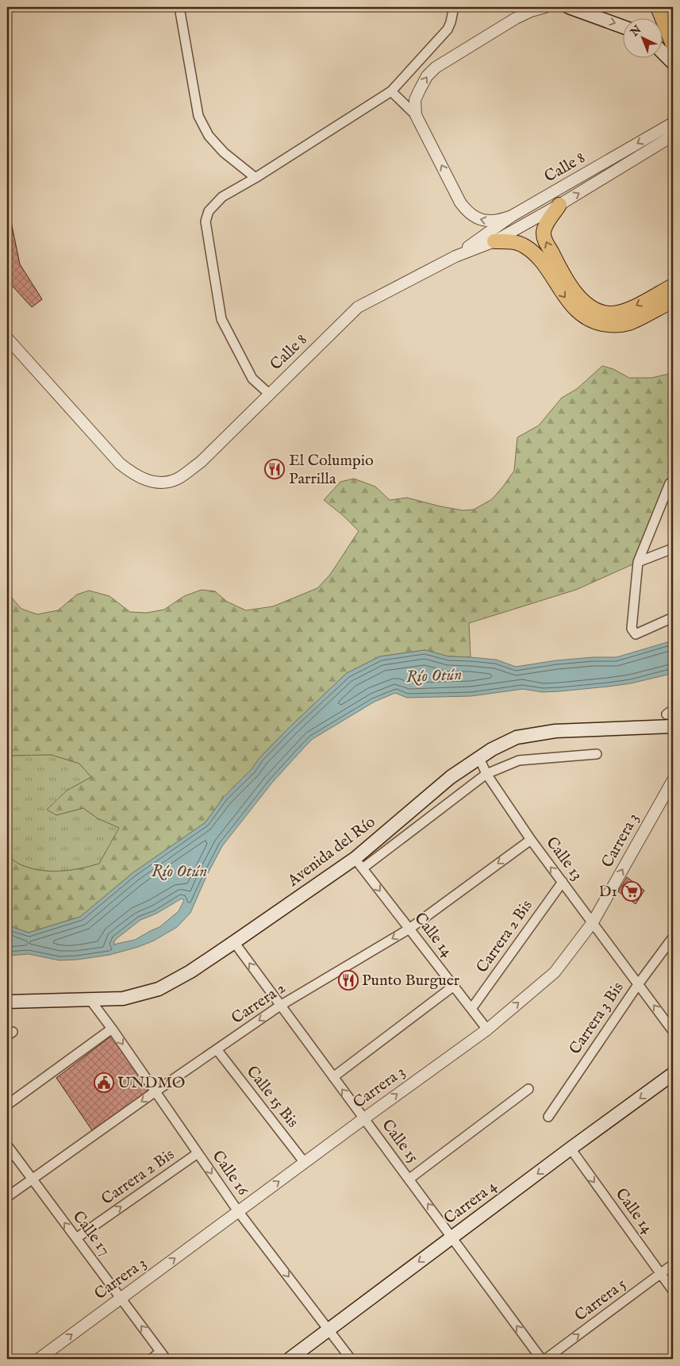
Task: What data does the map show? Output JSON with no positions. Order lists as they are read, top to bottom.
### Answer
{
  "streets": {
    "main road": ["Avenida del Río", "Carrera 4"],
    "street": [
      "Calle 8",
      "Carrera 3",
      "Calle 13",
      "Calle 14",
      "Carrera 2 Bis",
      "Carrera 2",
      "Carrera 3 Bis",
      "Calle 15 Bis",
      "Calle 15",
      "Calle 16",
      "Calle 17",
      "Carrera 5"
    ]
  },
  "crossings": [
    ["Carrera 3", "Calle 13"],
    ["Carrera 3", "Calle 14"],
    ["Carrera 3", "Calle 15 Bis"],
    ["Carrera 3", "Calle 15"],
    ["Carrera 3", "Calle 16"],
    ["Carrera 3", "Calle 17"],
    ["Avenida del Río", "Calle 13"],
    ["Avenida del Río", "Calle 14"],
    ["Avenida del Río", "Calle 15"],
    ["Avenida del Río", "Calle 16"],
    ["Calle 13", "Carrera 2 Bis"],
    ["Calle 13", "Carrera 2"],
    ["Calle 13", "Carrera 3 Bis"],
    ["Calle 14", "Carrera 2 Bis"],
    ["Calle 14", "Carrera 2"],
    ["Calle 14", "Carrera 4"],
    ["Calle 14", "Carrera 5"],
    ["Carrera 2 Bis", "Calle 16"],
    ["Carrera 2 Bis", "Calle 17"],
    ["Carrera 2", "Calle 15 Bis"],
    ["Carrera 2", "Calle 15"],
    ["Carrera 2", "Calle 16"],
    ["Carrera 2", "Calle 17"],
    ["Calle 15", "Carrera 4"],
    ["Calle 16", "Carrera 4"]
  ],
  "one_way": [
    "Calle 14",
    "Carrera 2 Bis",
    "Calle 15",
    "Calle 16",
    "Carrera 4",
    "Calle 17",
    "Carrera 5"
  ],
  "water": ["Río Otún"],
  "places": {
    "restaurant": ["El Columpio Parrilla", "Punto Burguer"],
    "supermarket": ["D1"],
    "public building": ["UNDMO"]
  },
  "north": "top left"
}
